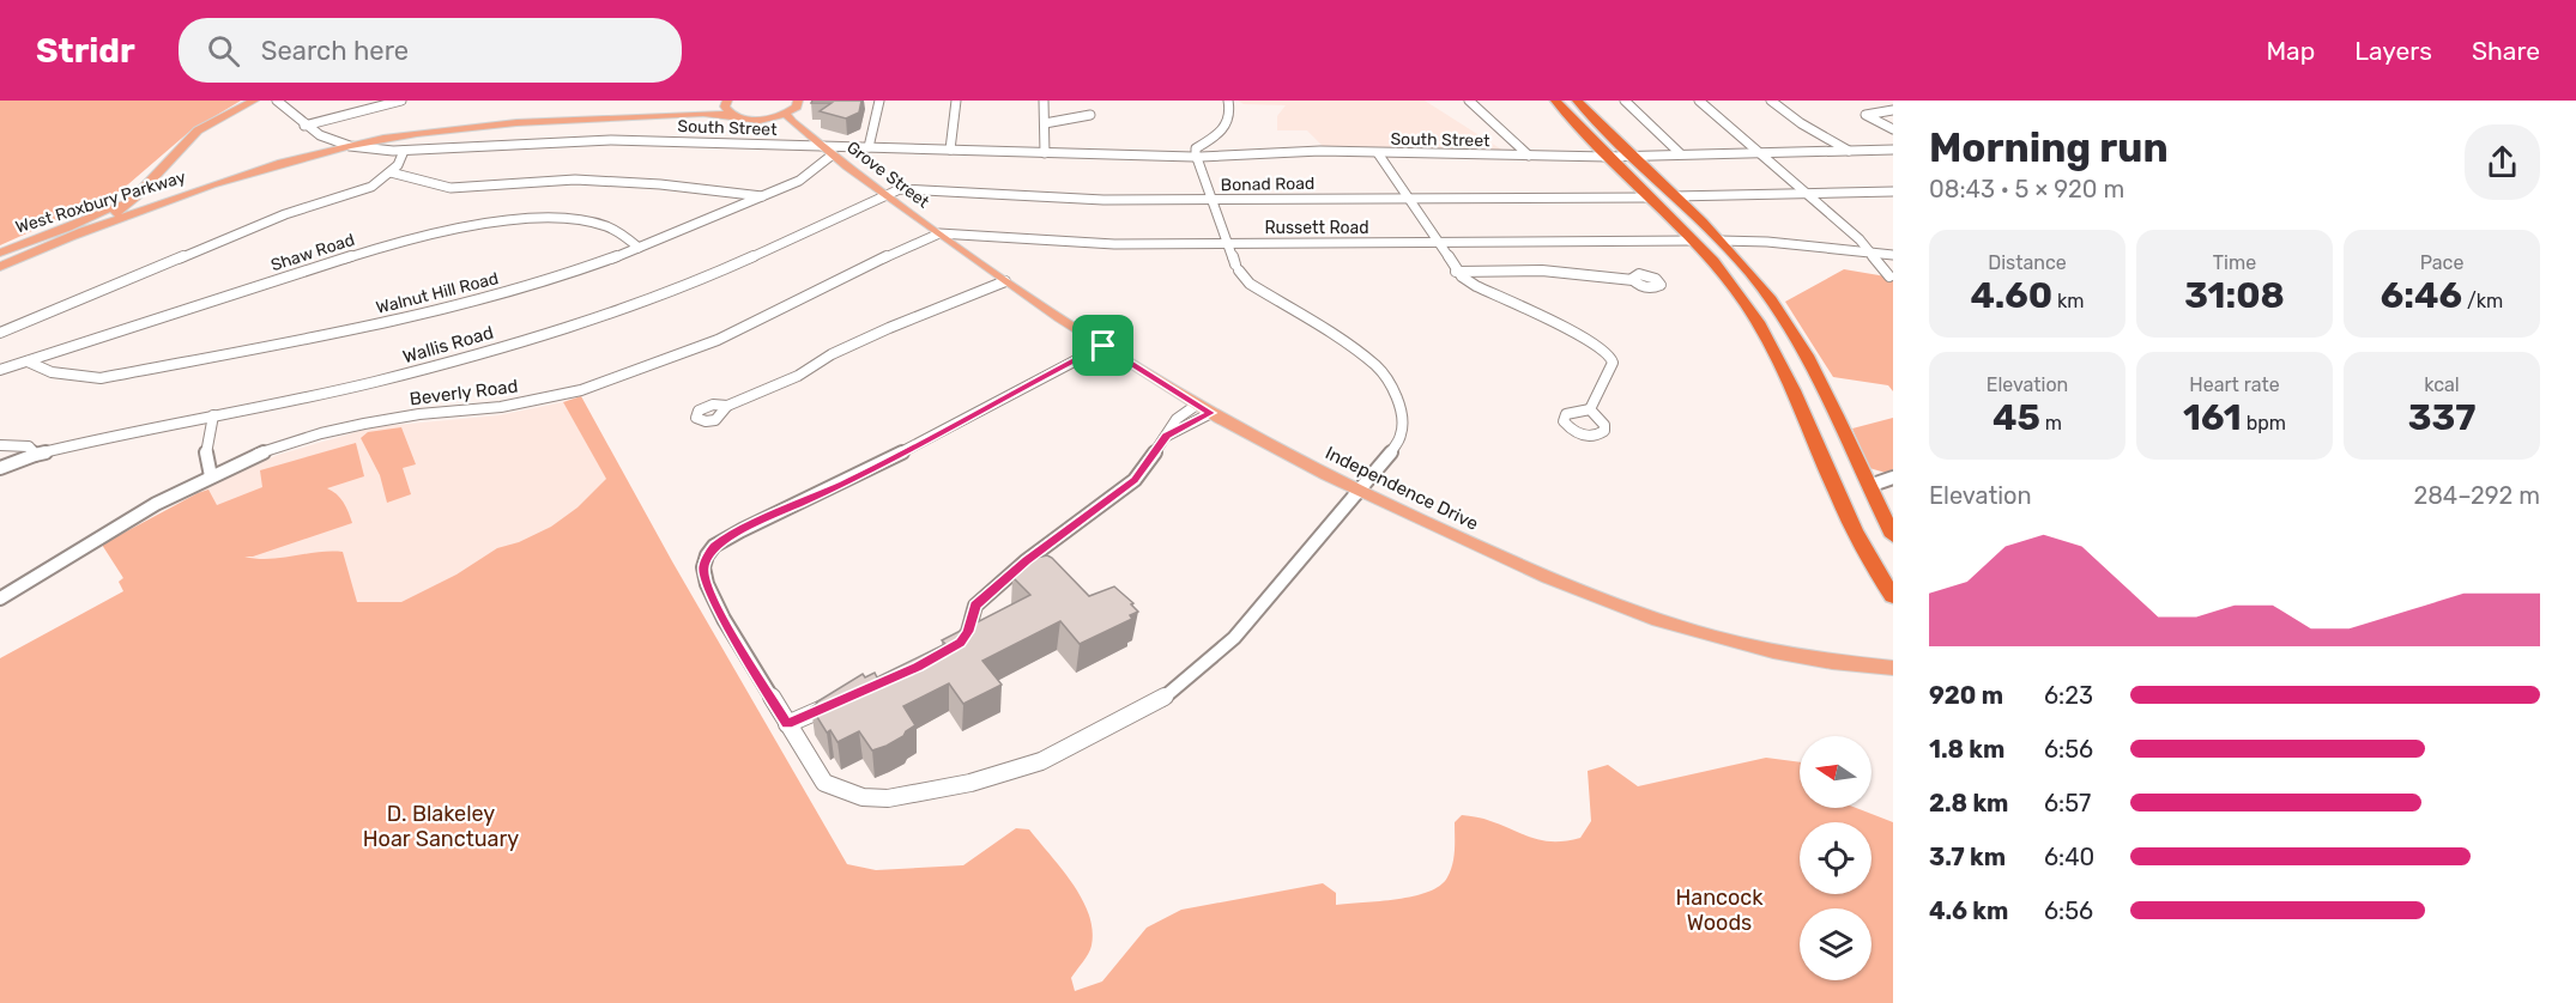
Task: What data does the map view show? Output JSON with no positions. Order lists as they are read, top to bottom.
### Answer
{
  "streets": {
    "main road": ["Grove Street", "West Roxbury Parkway", "Independence Drive"],
    "street": [
      "South Street",
      "Bonad Road",
      "Russett Road",
      "Shaw Road",
      "Walnut Hill Road",
      "Wallis Road",
      "Beverly Road"
    ]
  },
  "crossings": [
    ["South Street", "Grove Street"],
    ["South Street", "West Roxbury Parkway"],
    ["Grove Street", "Bonad Road"],
    ["Grove Street", "West Roxbury Parkway"],
    ["Grove Street", "Russett Road"],
    ["Grove Street", "Walnut Hill Road"],
    ["Grove Street", "Wallis Road"],
    ["Grove Street", "Beverly Road"],
    ["Grove Street", "Independence Drive"],
    ["Bonad Road", "Wallis Road"],
    ["Russett Road", "Beverly Road"],
    ["Russett Road", "Independence Drive"],
    ["Shaw Road", "Walnut Hill Road"],
    ["Beverly Road", "Independence Drive"]
  ],
  "parks": ["D. Blakeley Hoar Sanctuary", "Hancock Woods"],
  "north": "left",
  "page": {
    "header": "Stridr",
    "search": "Search here",
    "nav": ["Map", "Layers", "Share"],
    "heading": ["Morning run", "08:43 · 5 × 920 m"],
    "stats": [
      ["Distance", "4.60 km"],
      ["Time", "31:08"],
      ["Pace", "6:46 /km"],
      ["Elevation", "45 m"],
      ["Heart rate", "161 bpm"],
      ["kcal", "337"]
    ],
    "chart": ["Elevation", "284–292 m"],
    "list": [
      {
        "name": "920 m",
        "note": "6:23"
      },
      {
        "name": "1.8 km",
        "note": "6:56"
      },
      {
        "name": "2.8 km",
        "note": "6:57"
      },
      {
        "name": "3.7 km",
        "note": "6:40"
      },
      {
        "name": "4.6 km",
        "note": "6:56"
      }
    ]
  }
}
